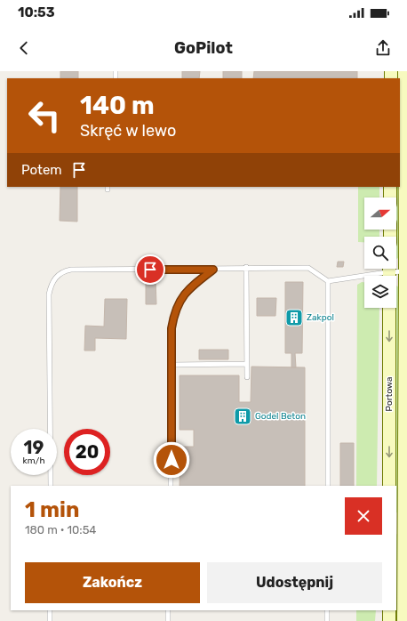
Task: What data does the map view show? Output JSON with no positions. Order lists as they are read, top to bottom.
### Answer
{
  "streets": {
    "street": ["Portowa"]
  },
  "places": {
    "building": ["Zakpol", "Godel Beton"]
  },
  "north": "right",
  "page": {
    "status": "10:53",
    "header": "GoPilot",
    "turn": ["140 m", "Skręć w lewo"],
    "then": "Potem",
    "speed": "19 km/h",
    "limit": "20",
    "heading": ["1 min", "180 m · 10:54"],
    "buttons": ["Zakończ", "Udostępnij"]
  }
}
